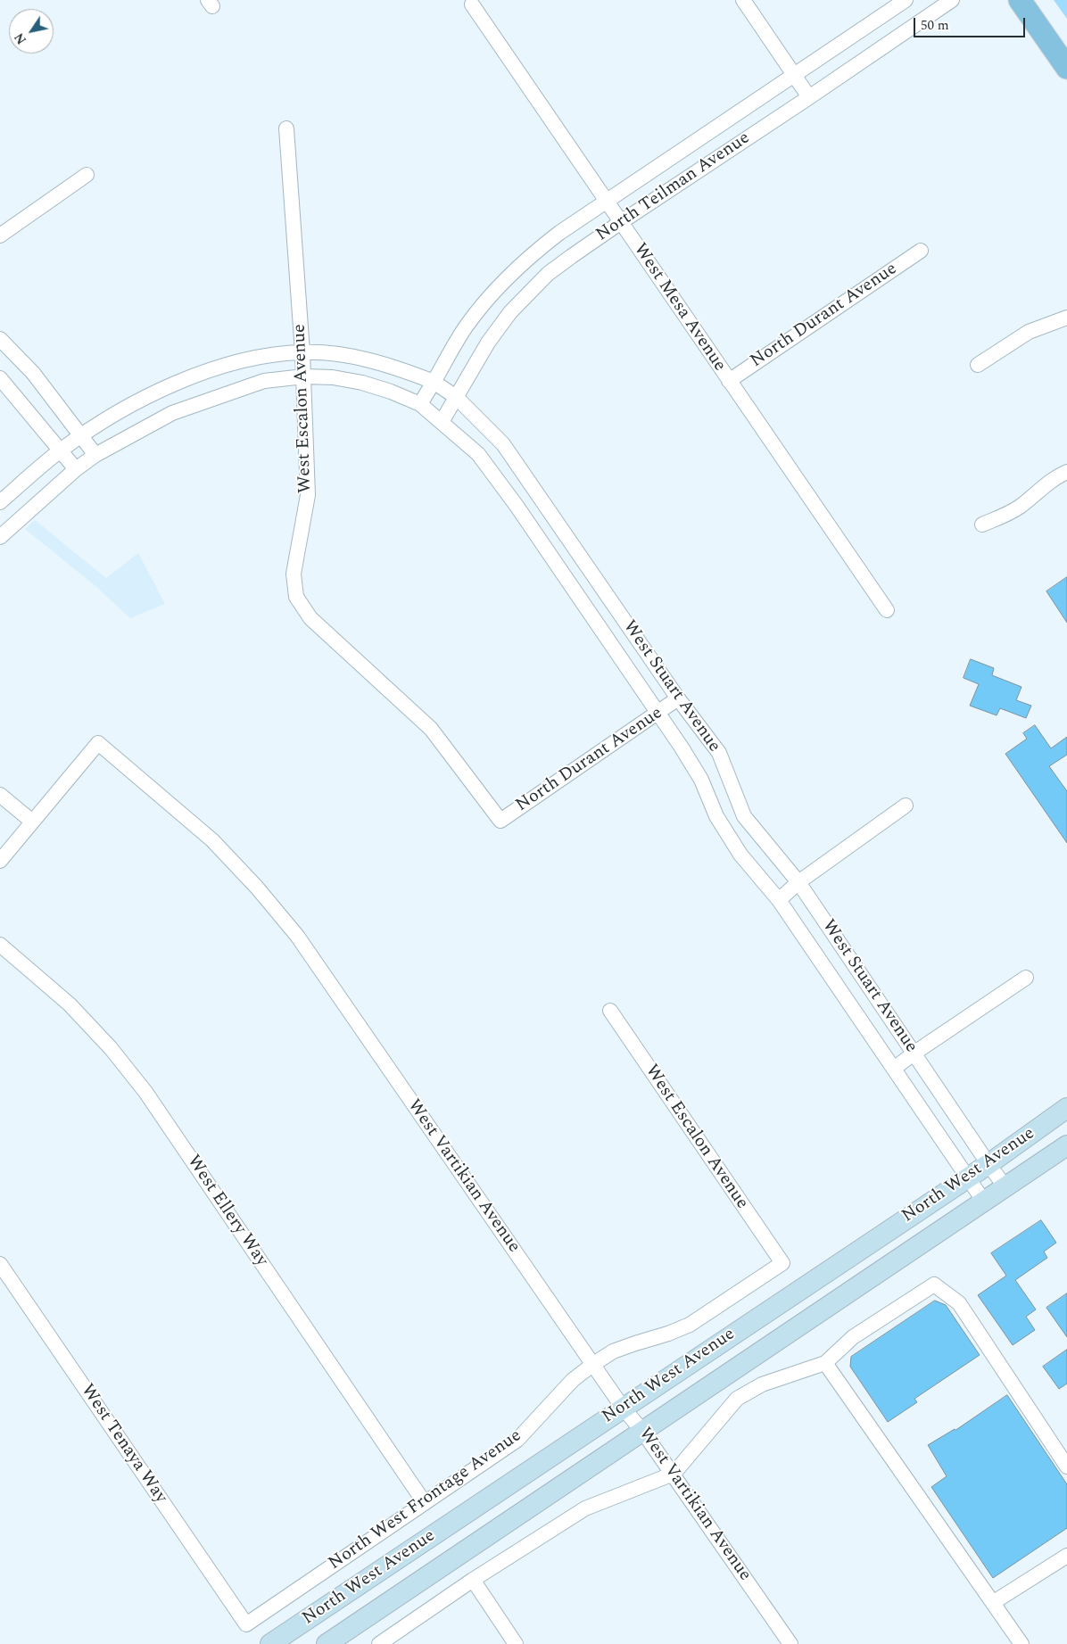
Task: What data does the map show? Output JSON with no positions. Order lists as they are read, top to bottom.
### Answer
{
  "streets": {
    "main road": ["North West Avenue"],
    "street": [
      "North Teilman Avenue",
      "West Mesa Avenue",
      "North Durant Avenue",
      "West Escalon Avenue",
      "West Stuart Avenue",
      "West Vartikian Avenue",
      "West Ellery Way",
      "West Tenaya Way",
      "North West Frontage Avenue"
    ]
  },
  "crossings": [
    ["North Teilman Avenue", "West Mesa Avenue"],
    ["North Teilman Avenue", "West Stuart Avenue"],
    ["West Mesa Avenue", "North Durant Avenue"],
    ["North Durant Avenue", "West Escalon Avenue"],
    ["North Durant Avenue", "West Stuart Avenue"],
    ["West Escalon Avenue", "North West Frontage Avenue"],
    ["West Stuart Avenue", "North West Avenue"],
    ["North West Avenue", "West Vartikian Avenue"],
    ["West Vartikian Avenue", "North West Frontage Avenue"],
    ["West Ellery Way", "North West Frontage Avenue"],
    ["West Tenaya Way", "North West Frontage Avenue"]
  ],
  "scale_bar": "50 m",
  "north": "bottom left"
}
